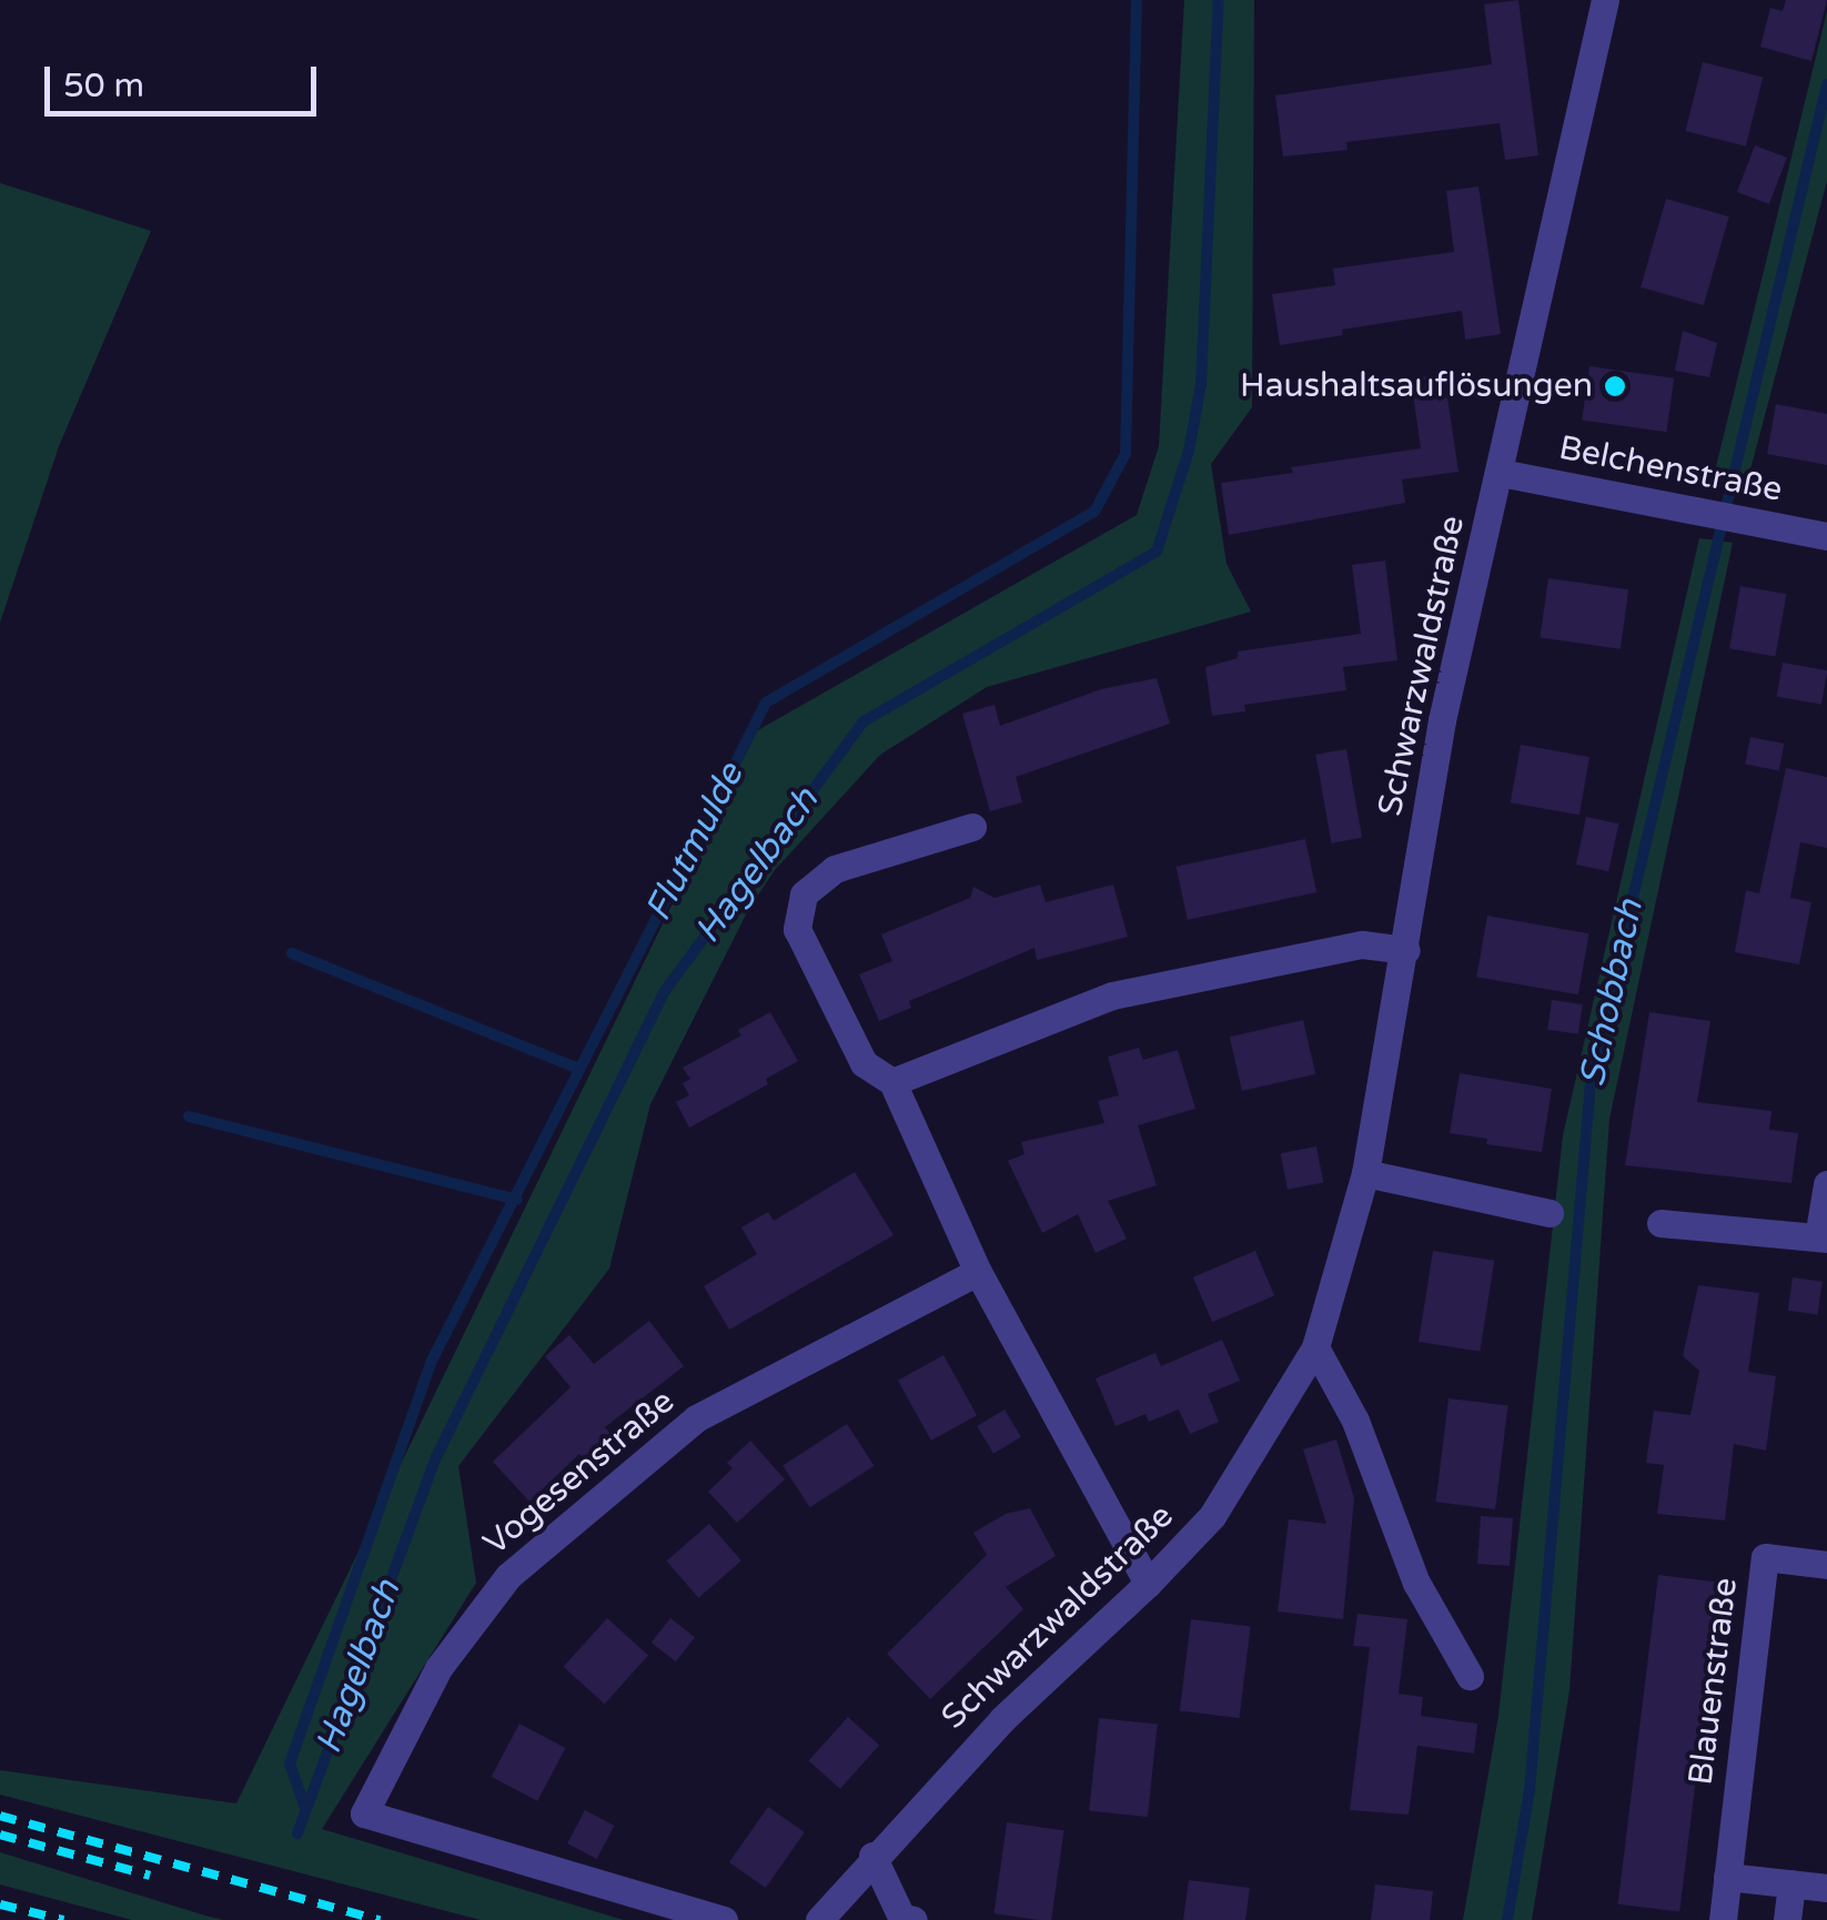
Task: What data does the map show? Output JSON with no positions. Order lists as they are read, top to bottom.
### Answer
{
  "streets": {
    "street": [
      "Belchenstraße",
      "Schwarzwaldstraße",
      "Vogesenstraße",
      "Blauenstraße"
    ]
  },
  "crossings": [
    ["Belchenstraße", "Schwarzwaldstraße"]
  ],
  "water": ["Flutmulde", "Hagelbach", "Schobbach"],
  "places": ["Haushaltsauflösungen"],
  "scale_bar": "50 m"
}
